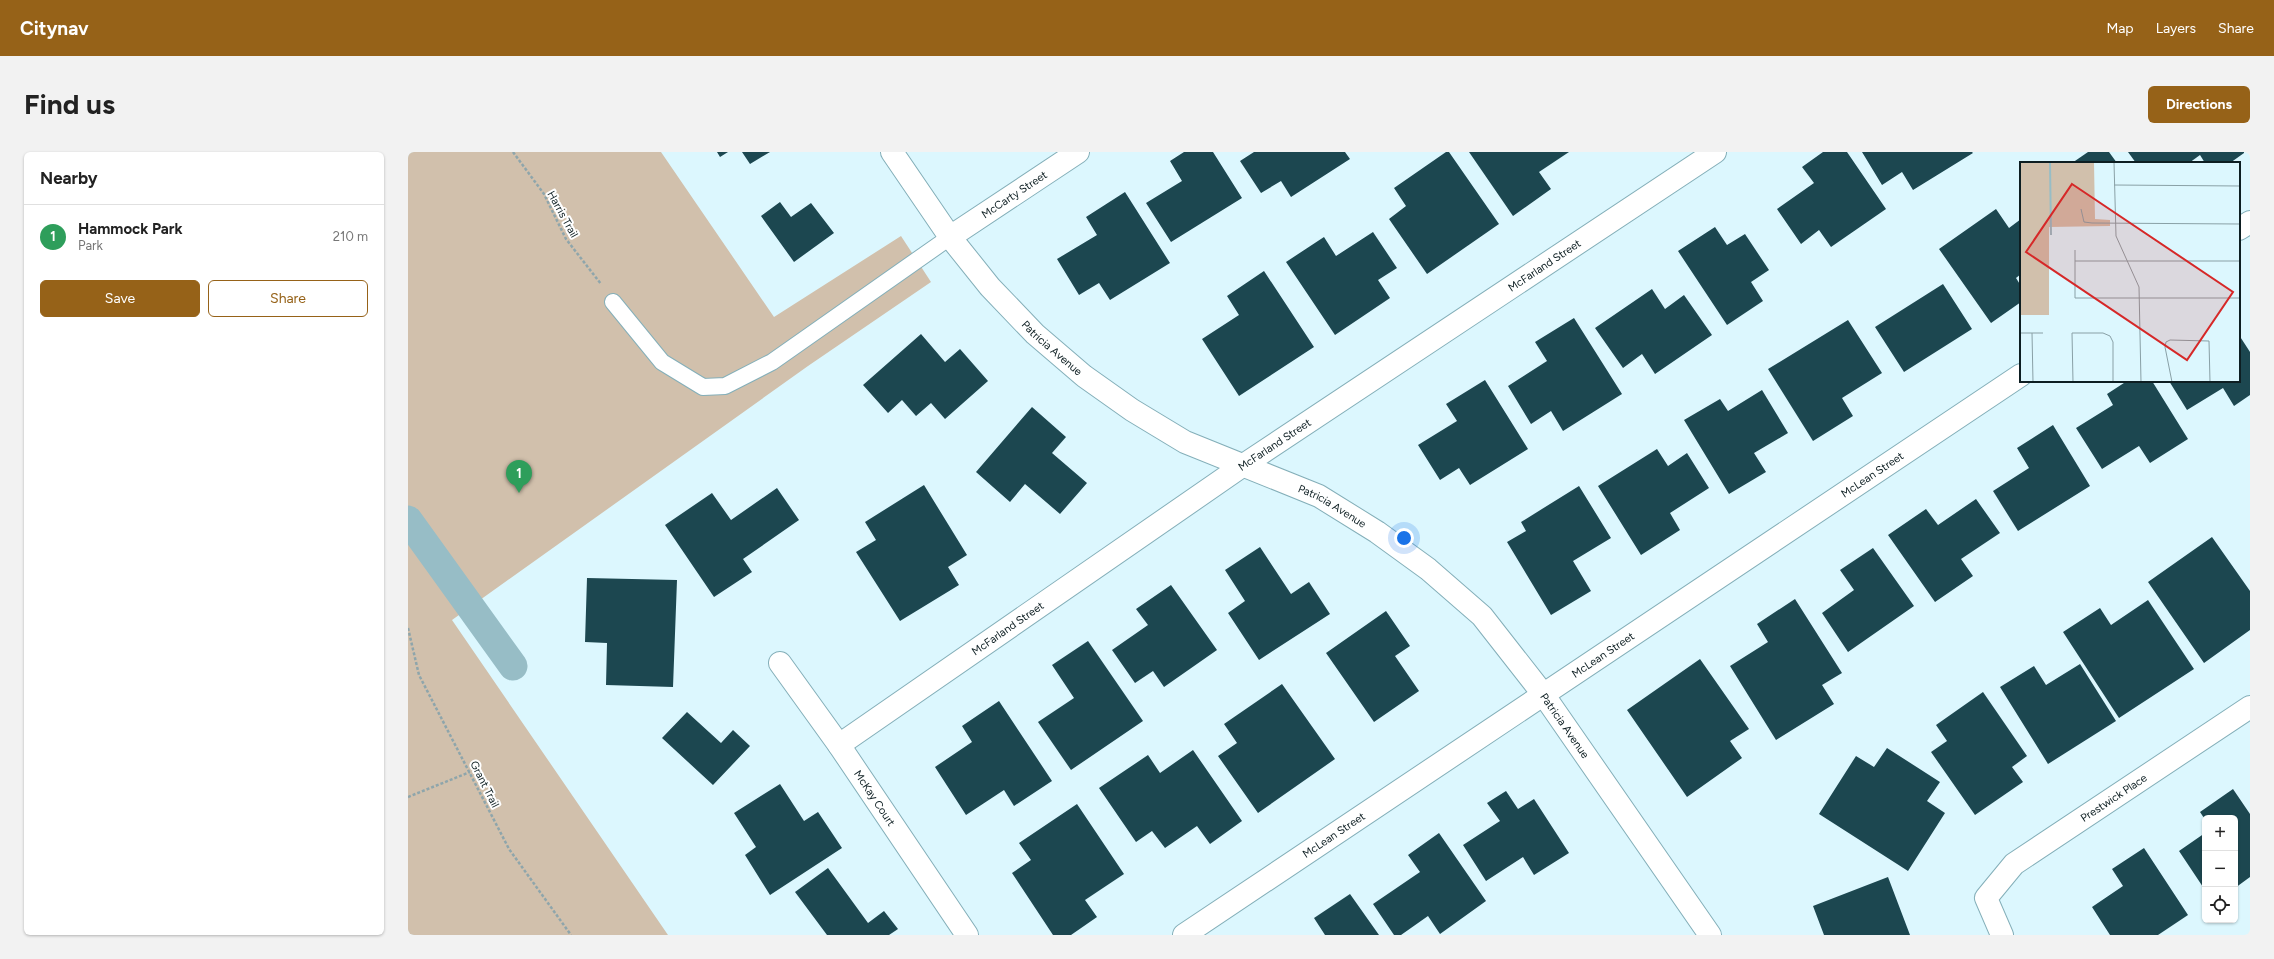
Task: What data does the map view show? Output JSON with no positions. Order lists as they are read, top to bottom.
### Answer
{
  "streets": {
    "street": [
      "McCarty Street",
      "McFarland Street",
      "Patricia Avenue",
      "McLean Street",
      "McKay Court",
      "Prestwick Place"
    ],
    "path": ["Harris Trail", "Grant Trail"]
  },
  "crossings": [
    ["McCarty Street", "Patricia Avenue"],
    ["McFarland Street", "Patricia Avenue"],
    ["McFarland Street", "McKay Court"],
    ["Patricia Avenue", "McLean Street"]
  ],
  "page": {
    "header": "Citynav",
    "nav": ["Map", "Layers", "Share"],
    "buttons": [
      "Directions",
      ["Save", "Share"]
    ],
    "title": "Find us",
    "heading": "Nearby",
    "list": [
      {
        "mark": "1",
        "name": "Hammock Park",
        "note": "Park",
        "value": "210 m"
      }
    ],
    "pins": "1",
    "map_buttons": ["+", "−"]
  }
}
